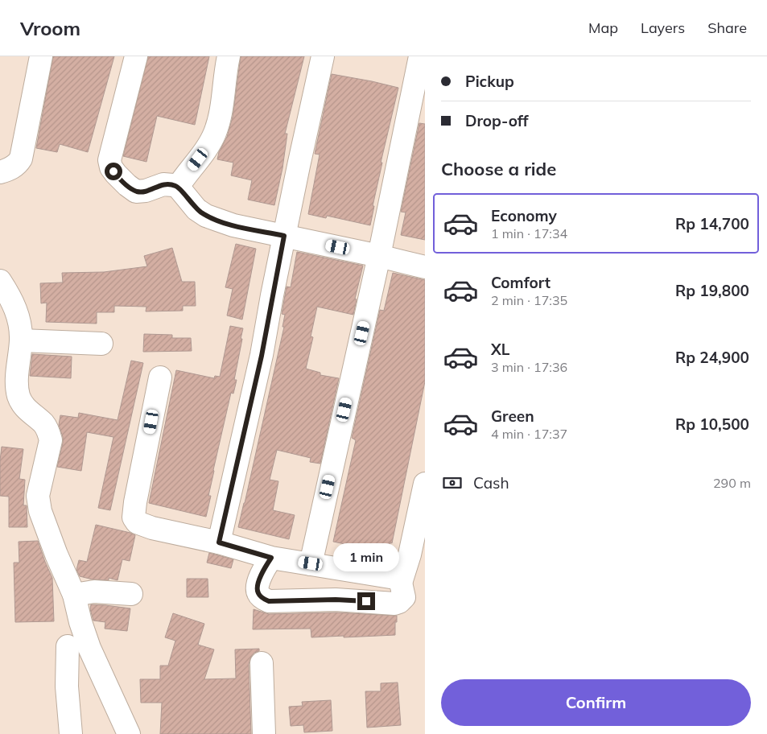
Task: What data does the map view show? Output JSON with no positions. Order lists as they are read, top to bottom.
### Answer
{
  "page": {
    "header": "Vroom",
    "nav": ["Map", "Layers", "Share"],
    "banner": ["Pickup", "Drop-off"],
    "heading": "Choose a ride",
    "list": [
      {
        "name": "Economy",
        "note": "1 min · 17:34",
        "value": "Rp 14,700"
      },
      {
        "name": "Comfort",
        "note": "2 min · 17:35",
        "value": "Rp 19,800"
      },
      {
        "name": "XL",
        "note": "3 min · 17:36",
        "value": "Rp 24,900"
      },
      {
        "name": "Green",
        "note": "4 min · 17:37",
        "value": "Rp 10,500"
      }
    ],
    "pay": ["Cash", "290 m"],
    "bubble": "1 min",
    "buttons": "Confirm"
  }
}
